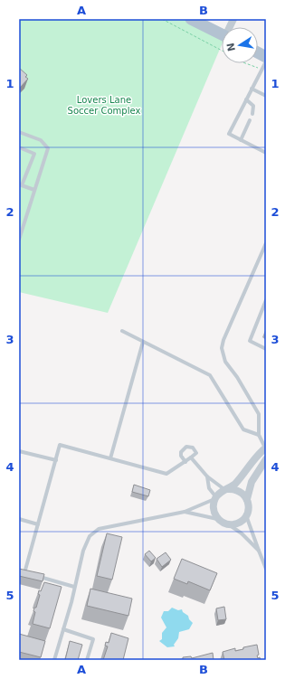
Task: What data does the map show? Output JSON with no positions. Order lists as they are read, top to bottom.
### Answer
{
  "parks": ["Lovers Lane Soccer Complex"],
  "north": "left",
  "grid": {
    "columns": ["A", "B"],
    "rows": [
      "1",
      "2",
      "3",
      "4",
      "5"
    ]
  }
}
